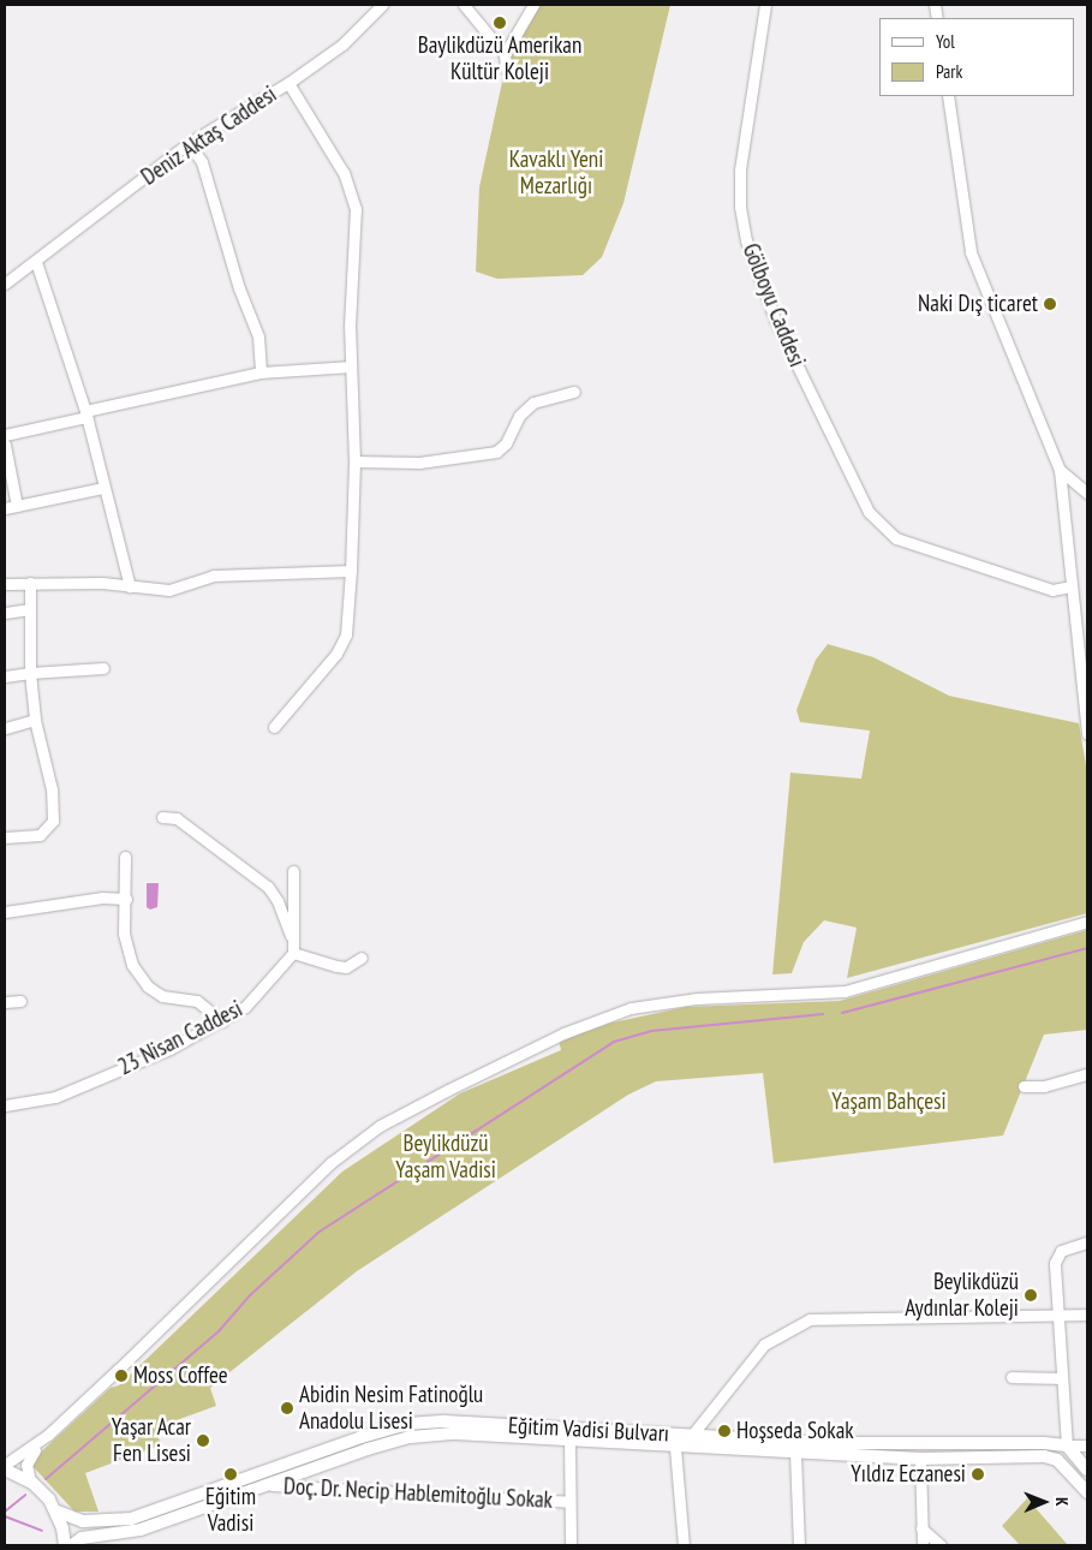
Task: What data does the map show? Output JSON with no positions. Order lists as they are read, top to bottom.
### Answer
{
  "streets": {
    "main road": ["Eğitim Vadisi Bulvarı"],
    "street": [
      "Deniz Aktaş Caddesi",
      "Gölboyu Caddesi",
      "23 Nisan Caddesi",
      "Doç. Dr. Necip Hablemitoğlu Sokak"
    ]
  },
  "crossings": [
    ["Eğitim Vadisi Bulvarı", "Doç. Dr. Necip Hablemitoğlu Sokak"]
  ],
  "parks": ["Kavaklı Yeni Mezarlığı", "Yaşam Bahçesi", "Beylikdüzü Yaşam Vadisi"],
  "places": [
    "Baylikdüzü Amerikan Kültür Koleji",
    "Naki Dış ticaret",
    "Beylikdüzü Aydınlar Koleji",
    "Moss Coffee",
    "Abidin Nesim Fatinoğlu Anadolu Lisesi",
    "Hoşseda Sokak",
    "Yaşar Acar Fen Lisesi",
    "Eğitim Vadisi",
    "Yıldız Eczanesi"
  ],
  "legend": ["Yol", "Park"],
  "north": "right"
}
